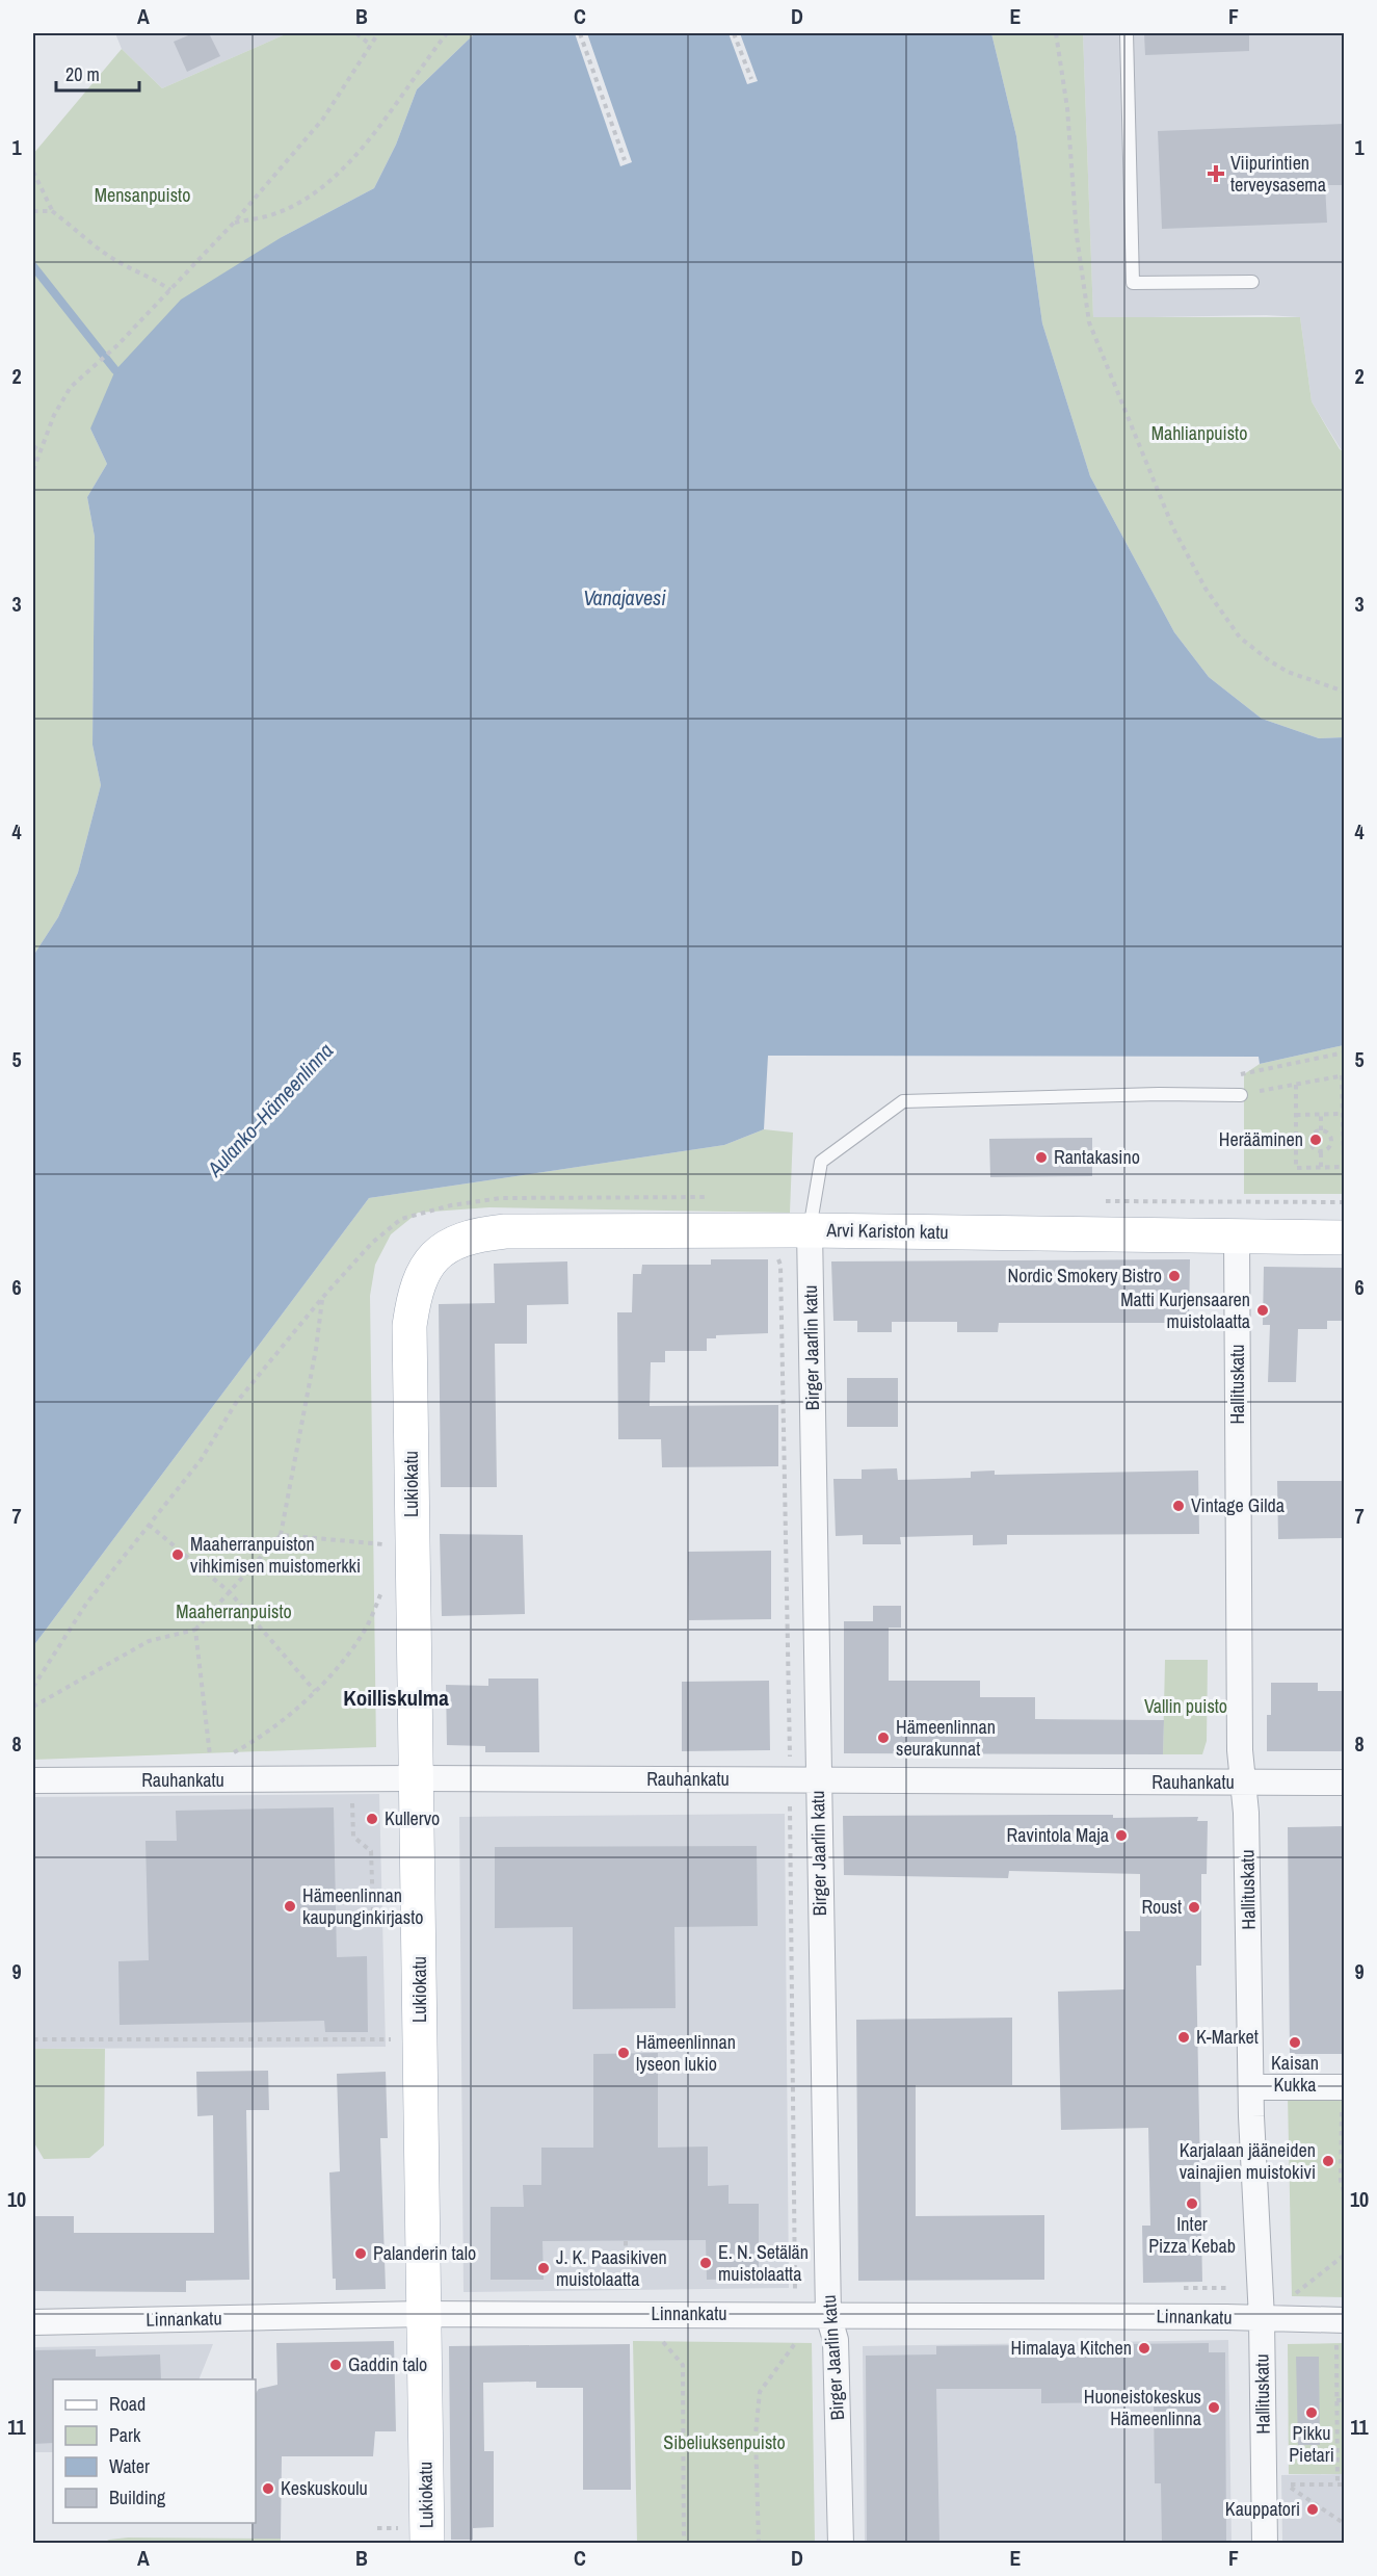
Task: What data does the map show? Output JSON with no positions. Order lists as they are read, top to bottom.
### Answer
{
  "streets": {
    "main road": ["Arvi Kariston katu", "Lukiokatu"],
    "street": [
      "Birger Jaarlin katu",
      "Hallituskatu",
      "Rauhankatu",
      "Linnankatu"
    ]
  },
  "crossings": [
    ["Arvi Kariston katu", "Birger Jaarlin katu"],
    ["Arvi Kariston katu", "Hallituskatu"],
    ["Arvi Kariston katu", "Lukiokatu"],
    ["Birger Jaarlin katu", "Rauhankatu"],
    ["Birger Jaarlin katu", "Linnankatu"],
    ["Hallituskatu", "Rauhankatu"],
    ["Hallituskatu", "Linnankatu"],
    ["Lukiokatu", "Rauhankatu"],
    ["Lukiokatu", "Linnankatu"]
  ],
  "districts": ["Koilliskulma"],
  "water": ["Vanajavesi", "Aulanko–Hämeenlinna"],
  "parks": [
    "Mensanpuisto",
    "Mahlianpuisto",
    "Maaherranpuisto",
    "Vallin puisto",
    "Sibeliuksenpuisto"
  ],
  "places": {
    "health": ["Viipurintien terveysasema"],
    "other": [
      "Herääminen",
      "Rantakasino",
      "Nordic Smokery Bistro",
      "Matti Kurjensaaren muistolaatta",
      "Vintage Gilda",
      "Maaherranpuiston vihkimisen muistomerkki",
      "Hämeenlinnan seurakunnat",
      "Kullervo",
      "Ravintola Maja",
      "Hämeenlinnan kaupunginkirjasto",
      "Roust",
      "K-Market",
      "Kaisan Kukka",
      "Hämeenlinnan lyseon lukio",
      "Karjalaan jääneiden vainajien muistokivi",
      "Inter Pizza Kebab",
      "Palanderin talo",
      "E. N. Setälän muistolaatta",
      "J. K. Paasikiven muistolaatta",
      "Himalaya Kitchen",
      "Gaddin talo",
      "Huoneistokeskus Hämeenlinna",
      "Pikku Pietari",
      "Keskuskoulu",
      "Kauppatori"
    ]
  },
  "legend": [
    "Road",
    "Park",
    "Water",
    "Building"
  ],
  "scale_bar": "20 m",
  "grid": {
    "columns": [
      "A",
      "B",
      "C",
      "D",
      "E",
      "F"
    ],
    "rows": [
      "1",
      "2",
      "3",
      "4",
      "5",
      "6",
      "7",
      "8",
      "9",
      "10",
      "11"
    ]
  }
}
